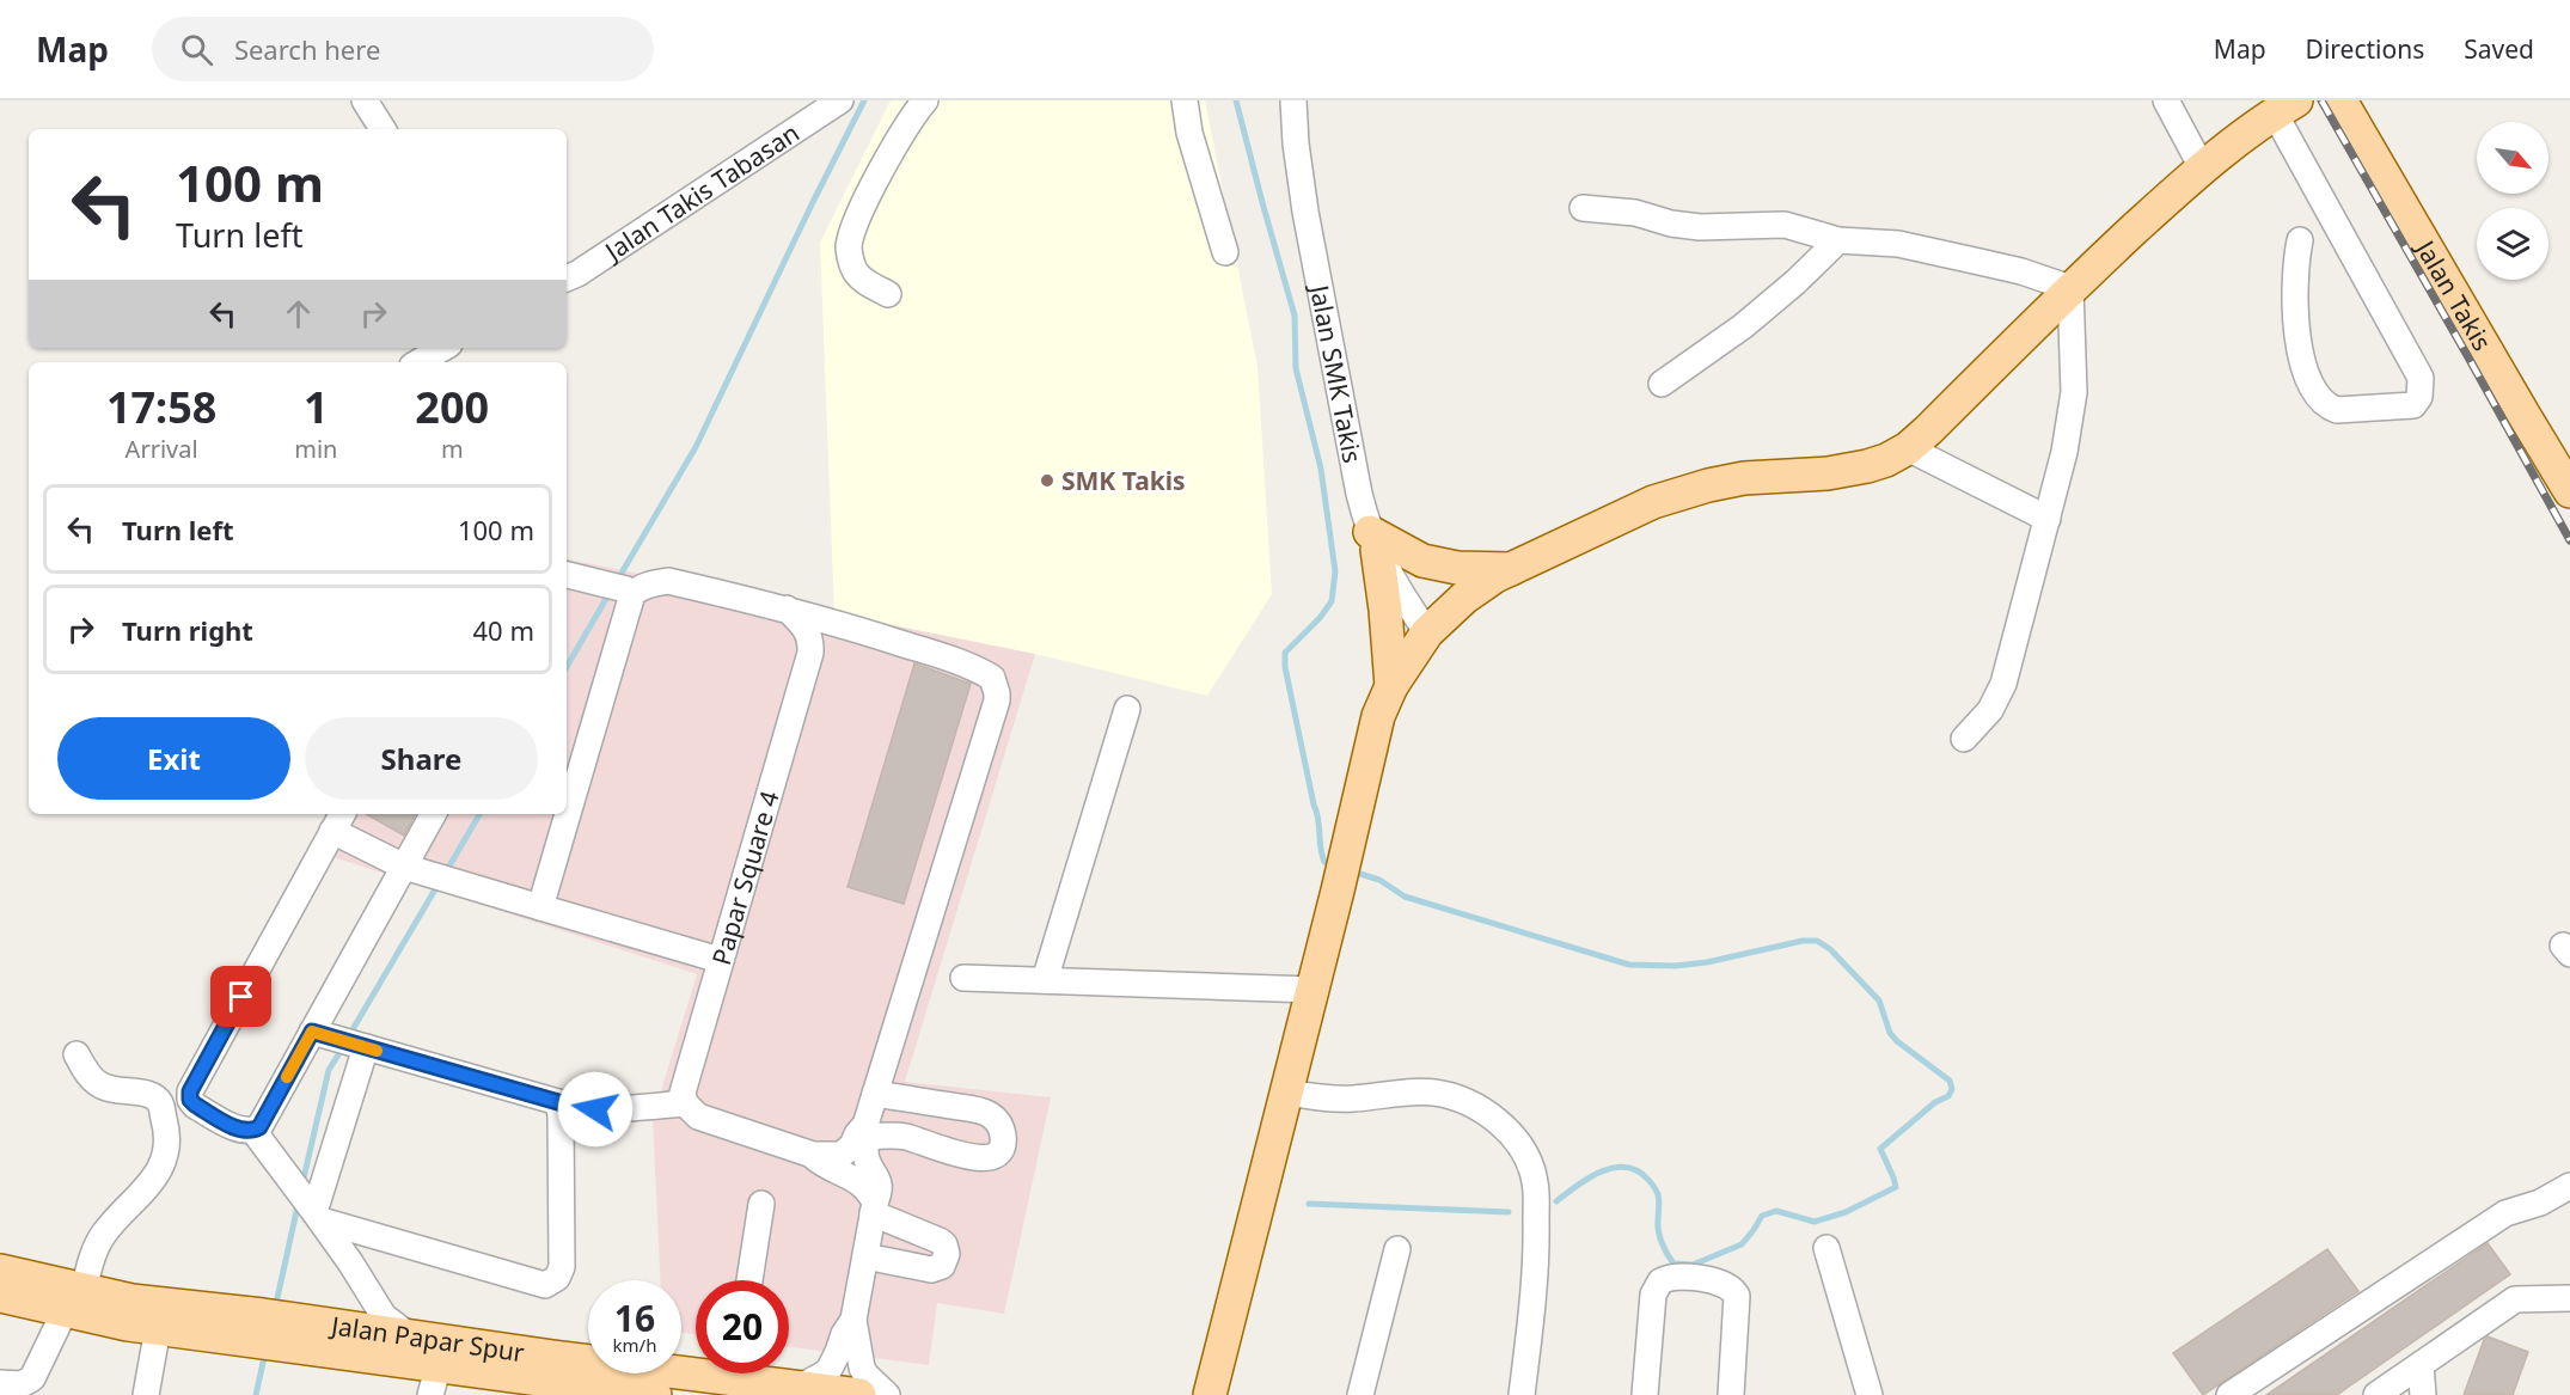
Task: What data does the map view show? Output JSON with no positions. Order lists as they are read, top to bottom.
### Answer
{
  "streets": {
    "main road": ["Jalan Takis", "Jalan Papar Spur"],
    "street": ["Jalan Takis Tabasan", "Jalan SMK Takis", "Papar Square 4"]
  },
  "places": ["SMK Takis"],
  "north": "bottom right",
  "page": {
    "header": "Map",
    "search": "Search here",
    "nav": ["Map", "Directions", "Saved"],
    "turn": ["100 m", "Turn left"],
    "eta": [
      "17:58",
      "Arrival",
      "1",
      "min",
      "200",
      "m"
    ],
    "list": [
      {
        "name": "Turn left",
        "value": "100 m"
      },
      {
        "name": "Turn right",
        "value": "40 m"
      }
    ],
    "buttons": ["Exit", "Share"],
    "speed": "16 km/h",
    "limit": "20"
  }
}
